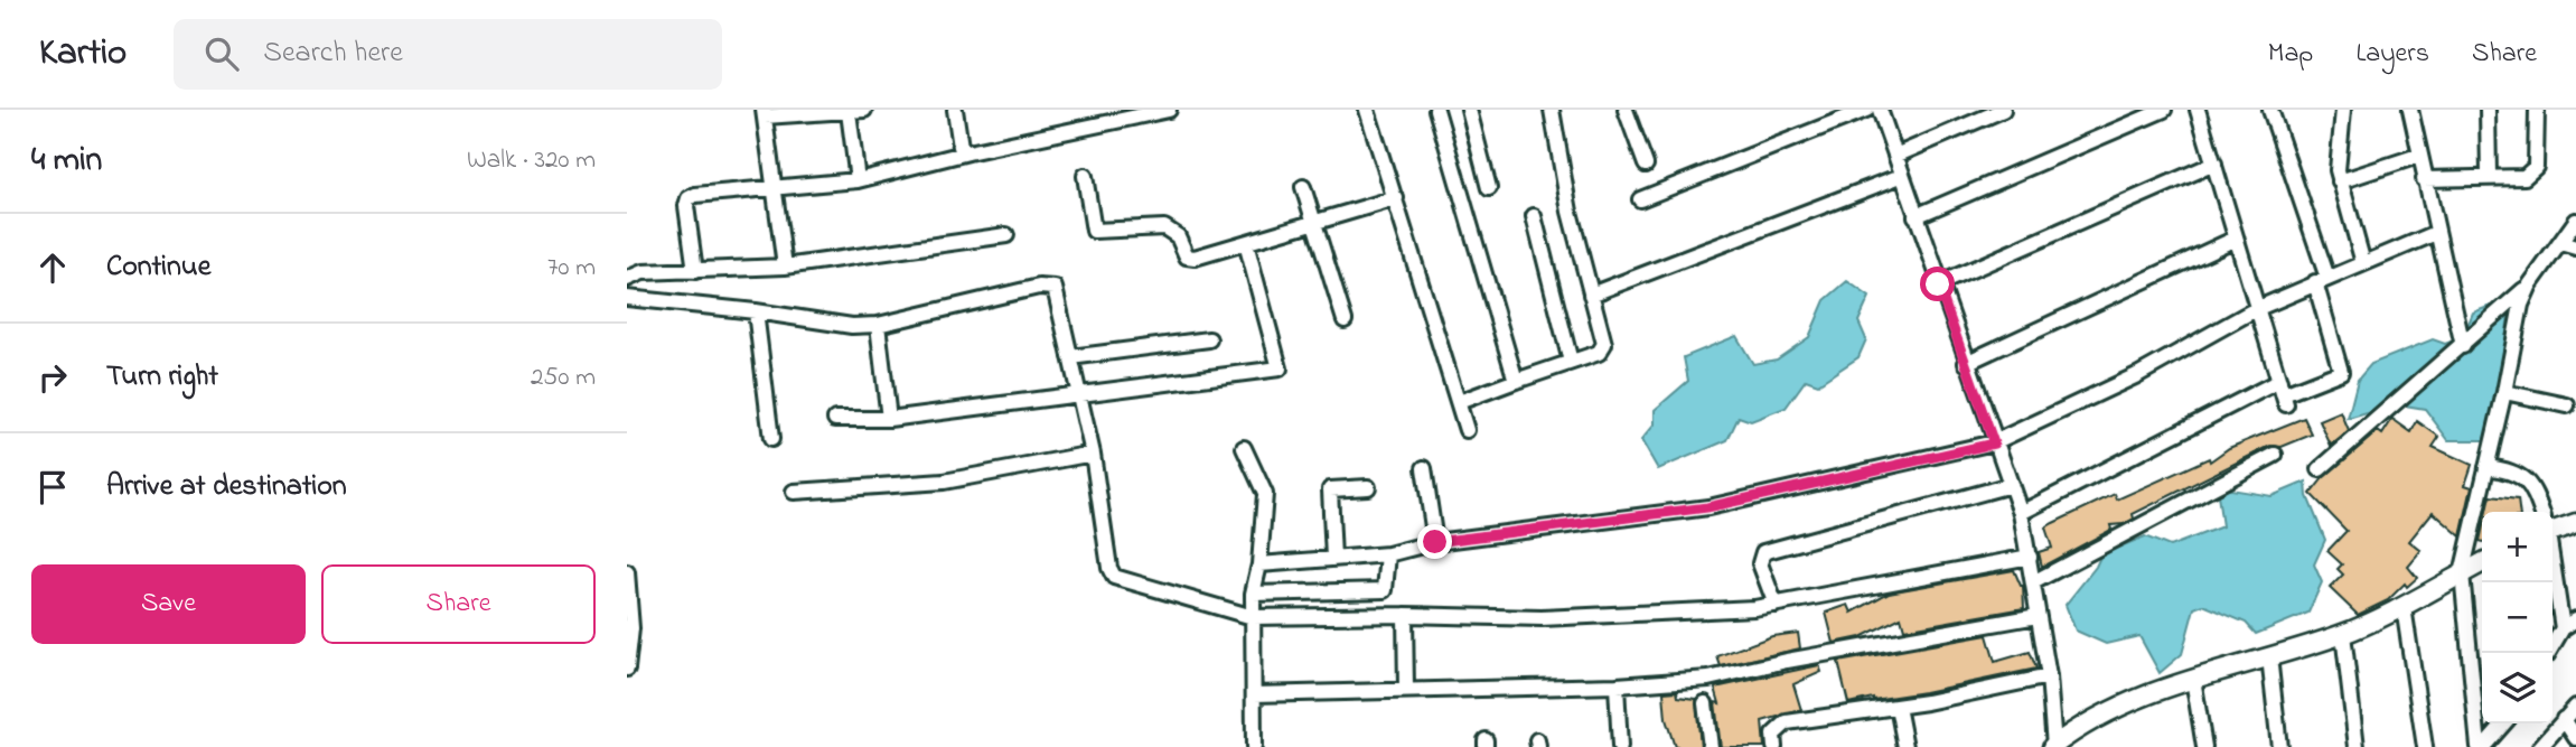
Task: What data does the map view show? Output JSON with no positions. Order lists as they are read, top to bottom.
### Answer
{
  "page": {
    "header": "Kartio",
    "search": "Search here",
    "nav": ["Map", "Layers", "Share"],
    "heading": ["4 min", "Walk · 320 m"],
    "list": [
      ["Continue", "70 m"],
      ["Turn right", "250 m"],
      "Arrive at destination"
    ],
    "map_buttons": ["+", "−"],
    "buttons": ["Save", "Share"]
  }
}
